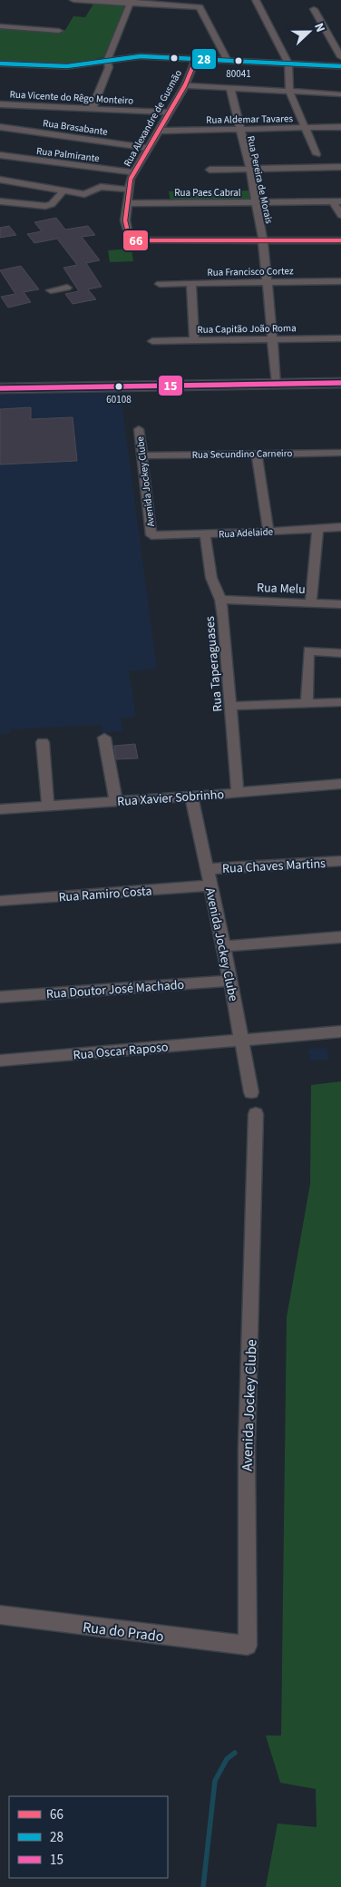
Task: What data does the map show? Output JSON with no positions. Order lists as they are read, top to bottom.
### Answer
{
  "streets": {
    "street": [
      "Rua Vicente do Rêgo Monteiro",
      "Rua Alexandre de Gusmão",
      "Rua Aldemar Tavares",
      "Rua Brasabante",
      "Rua Palmirante",
      "Rua Pereira de Morais",
      "Rua Paes Cabral",
      "Rua Francisco Cortez",
      "Rua Capitão João Roma",
      "Rua Secundino Carneiro",
      "Avenida Jockey Clube",
      "Rua Adelaide",
      "Rua Melu",
      "Rua Taperaguases",
      "Rua Xavier Sobrinho",
      "Rua Chaves Martins",
      "Rua Ramiro Costa",
      "Rua Doutor José Machado",
      "Rua Oscar Raposo",
      "Rua do Prado"
    ]
  },
  "crossings": [
    ["Rua Vicente do Rêgo Monteiro", "Rua Alexandre de Gusmão"],
    ["Rua Alexandre de Gusmão", "Rua Aldemar Tavares"],
    ["Rua Alexandre de Gusmão", "Rua Brasabante"],
    ["Rua Alexandre de Gusmão", "Rua Palmirante"],
    ["Rua Alexandre de Gusmão", "Rua Pereira de Morais"],
    ["Rua Alexandre de Gusmão", "Rua Paes Cabral"],
    ["Rua Aldemar Tavares", "Rua Pereira de Morais"],
    ["Rua Pereira de Morais", "Rua Paes Cabral"],
    ["Rua Pereira de Morais", "Rua Francisco Cortez"],
    ["Rua Pereira de Morais", "Rua Capitão João Roma"],
    ["Rua Secundino Carneiro", "Avenida Jockey Clube"],
    ["Avenida Jockey Clube", "Rua Adelaide"],
    ["Avenida Jockey Clube", "Rua Xavier Sobrinho"],
    ["Avenida Jockey Clube", "Rua Chaves Martins"],
    ["Avenida Jockey Clube", "Rua Ramiro Costa"],
    ["Avenida Jockey Clube", "Rua Doutor José Machado"],
    ["Avenida Jockey Clube", "Rua Oscar Raposo"],
    ["Avenida Jockey Clube", "Rua do Prado"],
    ["Rua Adelaide", "Rua Taperaguases"],
    ["Rua Melu", "Rua Taperaguases"],
    ["Rua Taperaguases", "Rua Xavier Sobrinho"]
  ],
  "places": ["80041", "60108"],
  "lines": ["transit line 28", "transit line 66", "transit line 15"],
  "legend": ["66", "28", "15"],
  "north": "right"
}
